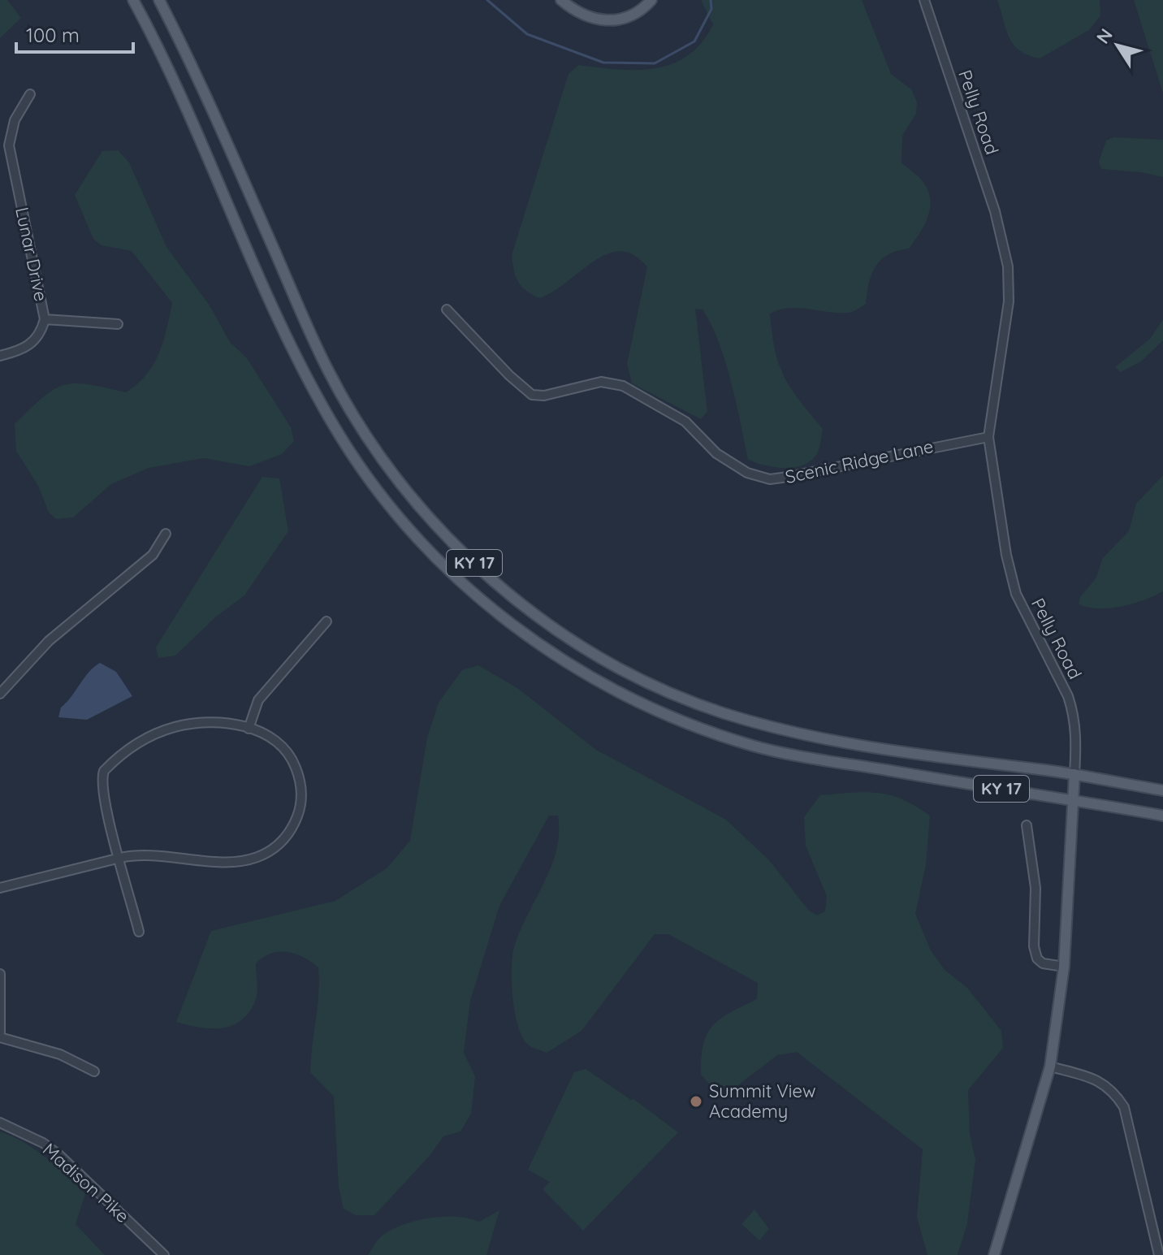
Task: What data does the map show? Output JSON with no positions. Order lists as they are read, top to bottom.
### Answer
{
  "streets": {
    "main road": ["Pelly Road", "KY 17"],
    "street": ["Lunar Drive", "Scenic Ridge Lane", "Madison Pike"]
  },
  "crossings": [
    ["Pelly Road", "Scenic Ridge Lane"],
    ["Pelly Road", "KY 17"]
  ],
  "places": ["Summit View Academy"],
  "scale_bar": "100 m",
  "north": "top left"
}
